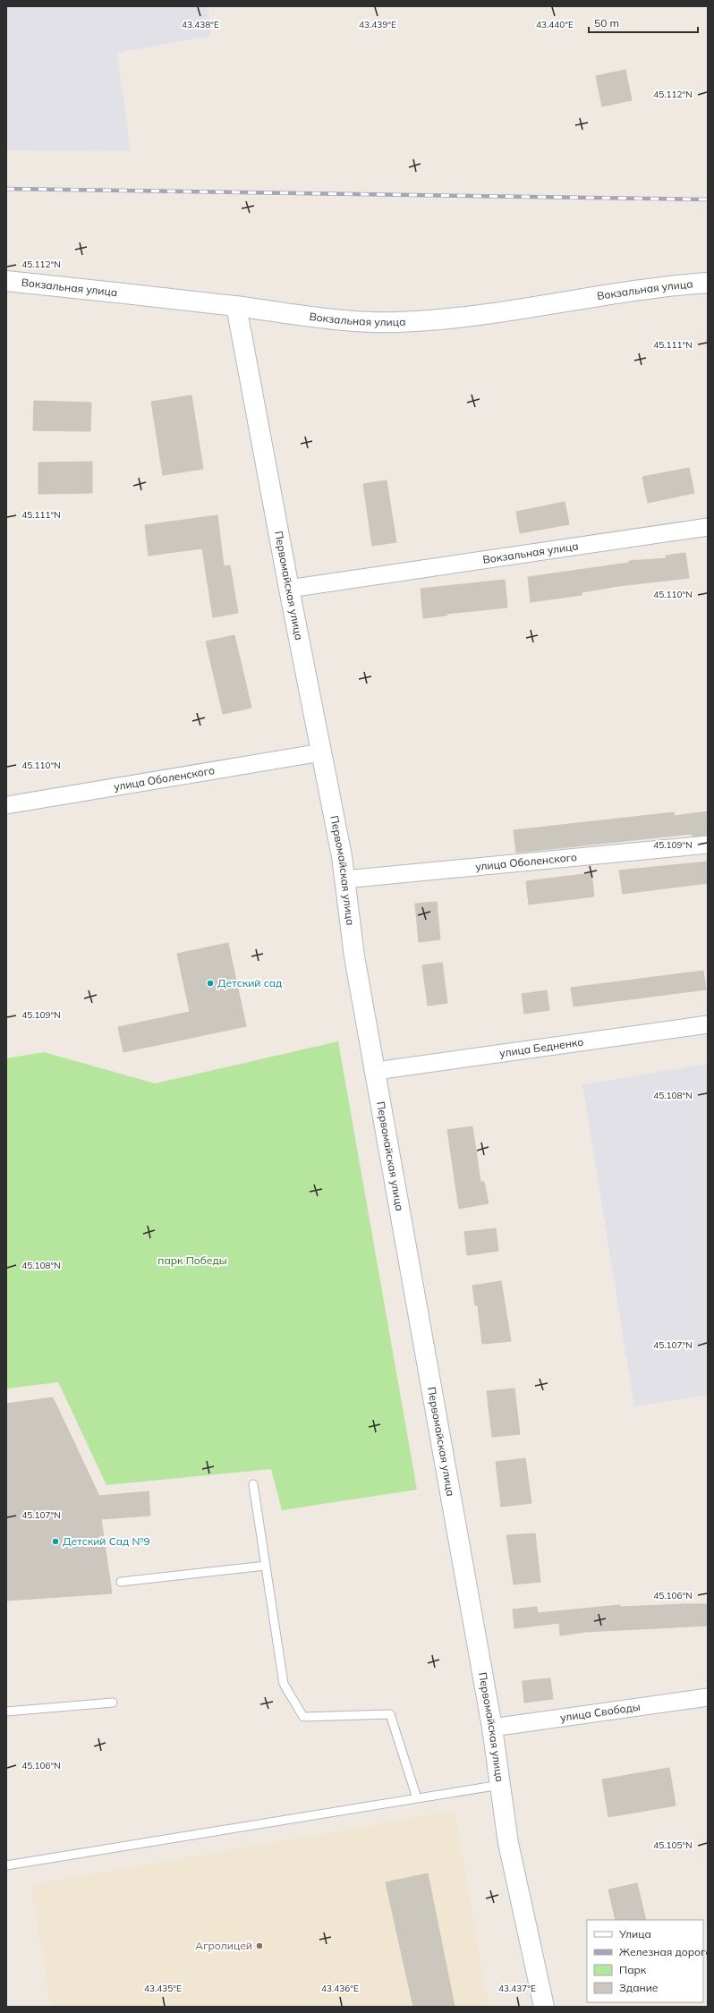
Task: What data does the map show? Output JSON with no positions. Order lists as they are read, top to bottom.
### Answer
{
  "streets": {
    "main road": ["Вокзальная улица", "Первомайская улица"],
    "street": ["улица Оболенского", "улица Бедненко", "улица Свободы"]
  },
  "crossings": [
    ["Вокзальная улица", "Первомайская улица"],
    ["Первомайская улица", "улица Оболенского"],
    ["Первомайская улица", "улица Бедненко"],
    ["Первомайская улица", "улица Свободы"]
  ],
  "parks": ["парк Победы"],
  "places": ["Детский сад", "Детский Сад №9", "Агролицей"],
  "legend": [
    "Улица",
    "Железная дорога",
    "Парк",
    "Здание"
  ],
  "scale_bar": "50 m",
  "coordinates": [
    "43.438°E",
    "43.439°E",
    "43.440°E",
    "45.112°N",
    "45.111°N",
    "45.110°N",
    "45.109°N",
    "45.108°N",
    "45.107°N",
    "45.106°N",
    "45.105°N",
    "43.435°E",
    "43.436°E",
    "43.437°E"
  ]
}
